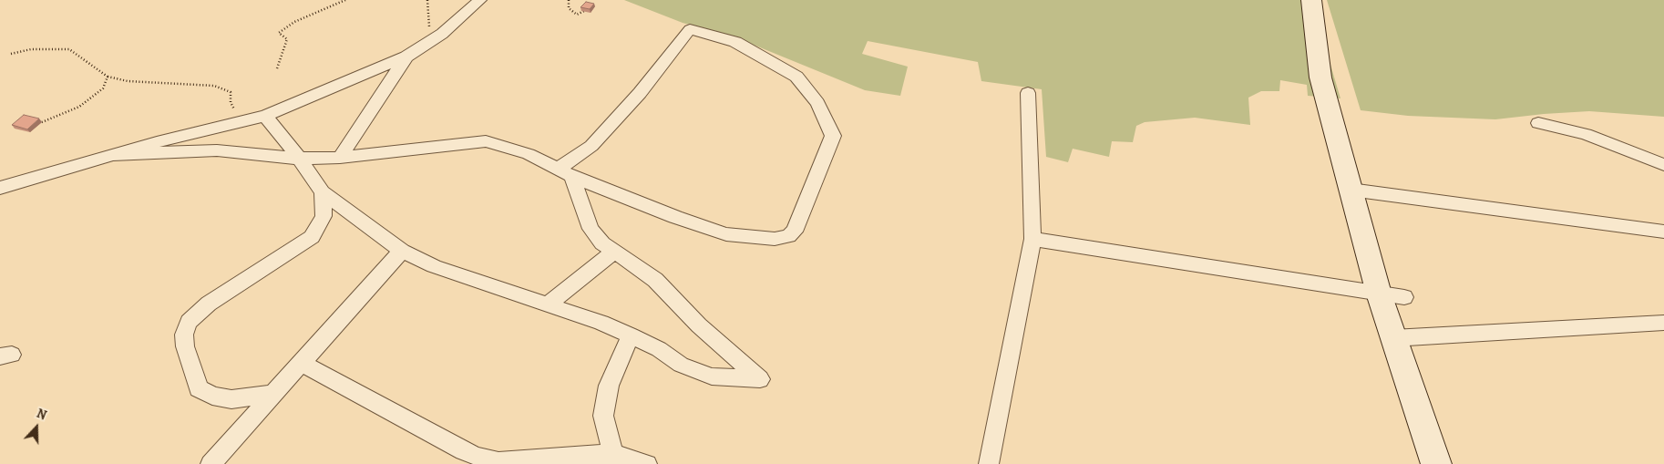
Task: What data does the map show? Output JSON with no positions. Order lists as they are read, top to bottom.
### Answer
{
  "north": "top"
}
